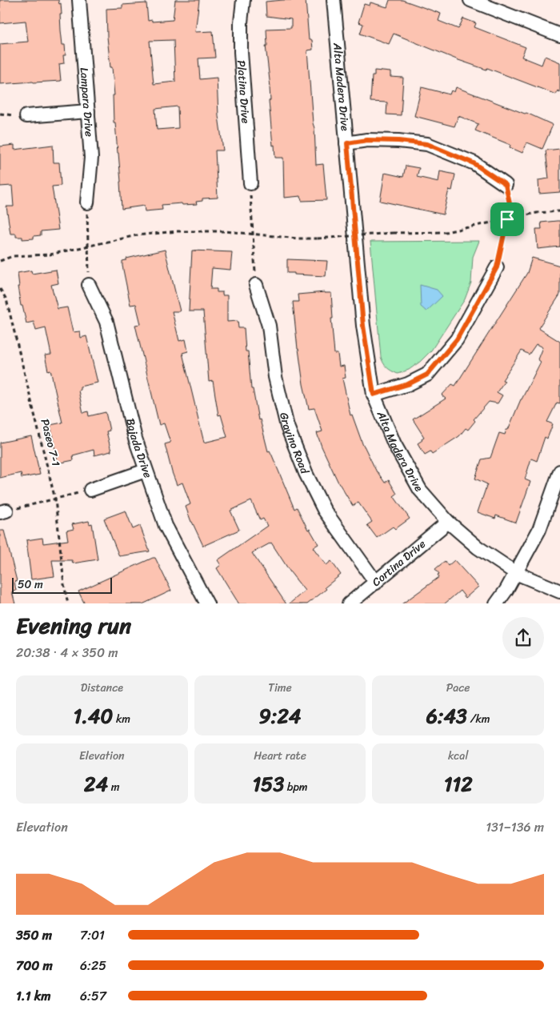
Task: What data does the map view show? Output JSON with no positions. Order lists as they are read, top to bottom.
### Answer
{
  "streets": {
    "street": [
      "Alta Madera Drive",
      "Platina Drive",
      "Lampara Drive",
      "Gravino Road",
      "Bajada Drive",
      "Cortina Drive"
    ],
    "path": ["Paseo 7-1"]
  },
  "crossings": [
    ["Alta Madera Drive", "Cortina Drive"],
    ["Gravino Road", "Cortina Drive"]
  ],
  "scale_bar": "50 m",
  "page": {
    "scale": "50 m",
    "heading": ["Evening run", "20:38 · 4 × 350 m"],
    "stats": [
      ["Distance", "1.40 km"],
      ["Time", "9:24"],
      ["Pace", "6:43 /km"],
      ["Elevation", "24 m"],
      ["Heart rate", "153 bpm"],
      ["kcal", "112"]
    ],
    "chart": ["Elevation", "131–136 m"],
    "list": [
      {
        "name": "350 m",
        "note": "7:01"
      },
      {
        "name": "700 m",
        "note": "6:25"
      },
      {
        "name": "1.1 km",
        "note": "6:57"
      }
    ]
  }
}
